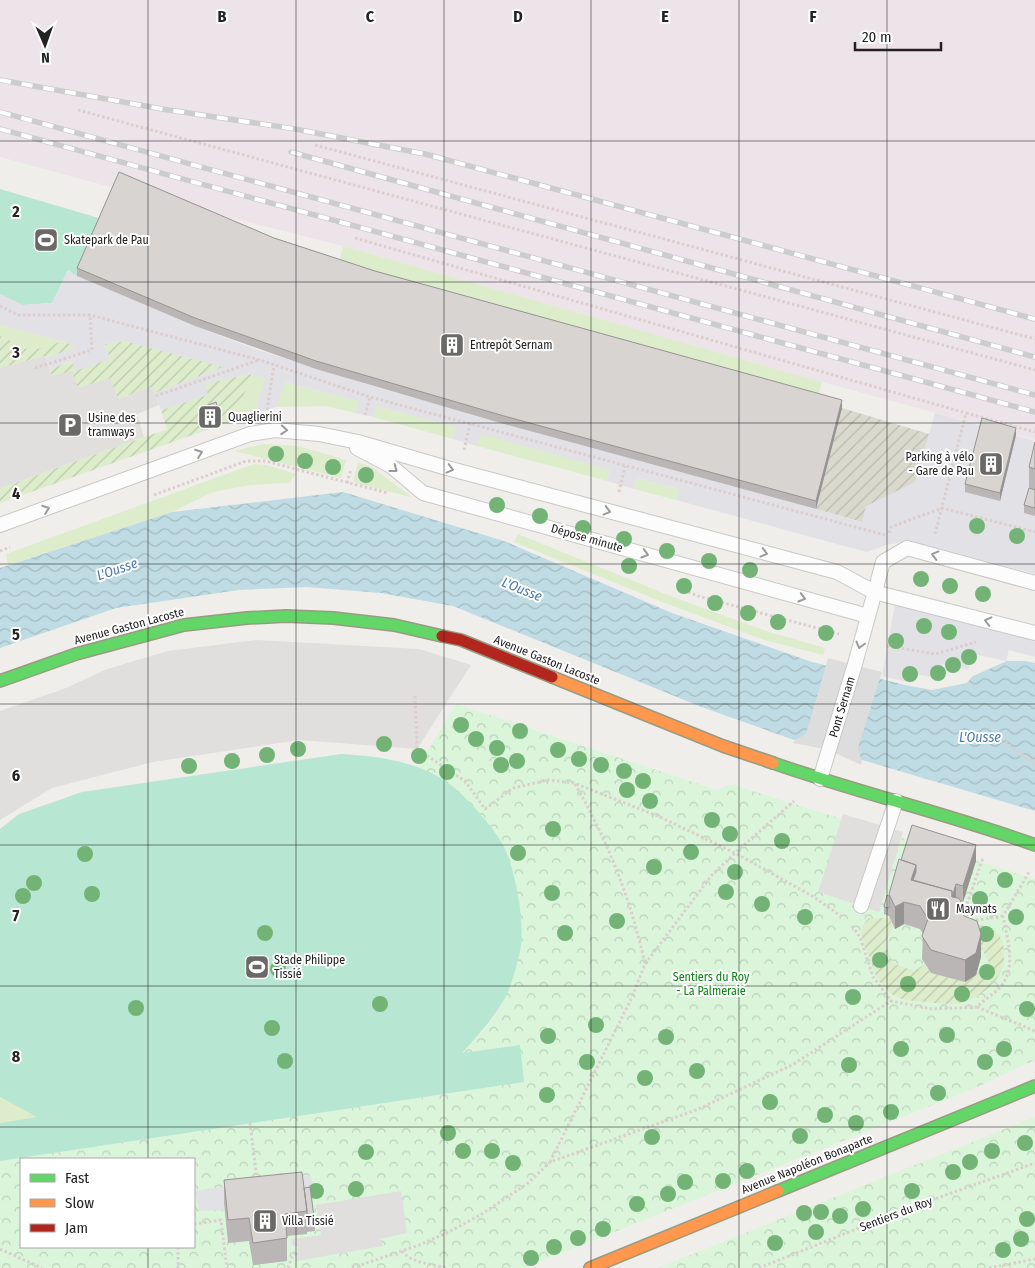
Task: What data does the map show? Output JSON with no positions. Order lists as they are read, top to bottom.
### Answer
{
  "streets": {
    "main road": ["Avenue Gaston Lacoste", "Avenue Napoléon Bonaparte"],
    "lane": ["Dépose minute", "Pont Sernam"],
    "path": ["Sentiers du Roy"]
  },
  "crossings": [
    ["Dépose minute", "Pont Sernam"],
    ["Avenue Gaston Lacoste", "Pont Sernam"]
  ],
  "water": ["L'Ousse"],
  "parks": ["Sentiers du Roy - La Palmeraie"],
  "places": {
    "sports": ["Skatepark de Pau", "Stade Philippe Tissié"],
    "building": [
      "Entrepôt Sernam",
      "Quaglierini",
      "Parking à vélo - Gare de Pau",
      "Villa Tissié"
    ],
    "parking": ["Usine des tramways"],
    "restaurant": ["Maynats"]
  },
  "legend": ["Fast", "Slow", "Jam"],
  "scale_bar": "20 m",
  "north": "bottom",
  "grid": {
    "columns": [
      "B",
      "C",
      "D",
      "E",
      "F"
    ],
    "rows": [
      "2",
      "3",
      "4",
      "5",
      "6",
      "7",
      "8"
    ]
  }
}
